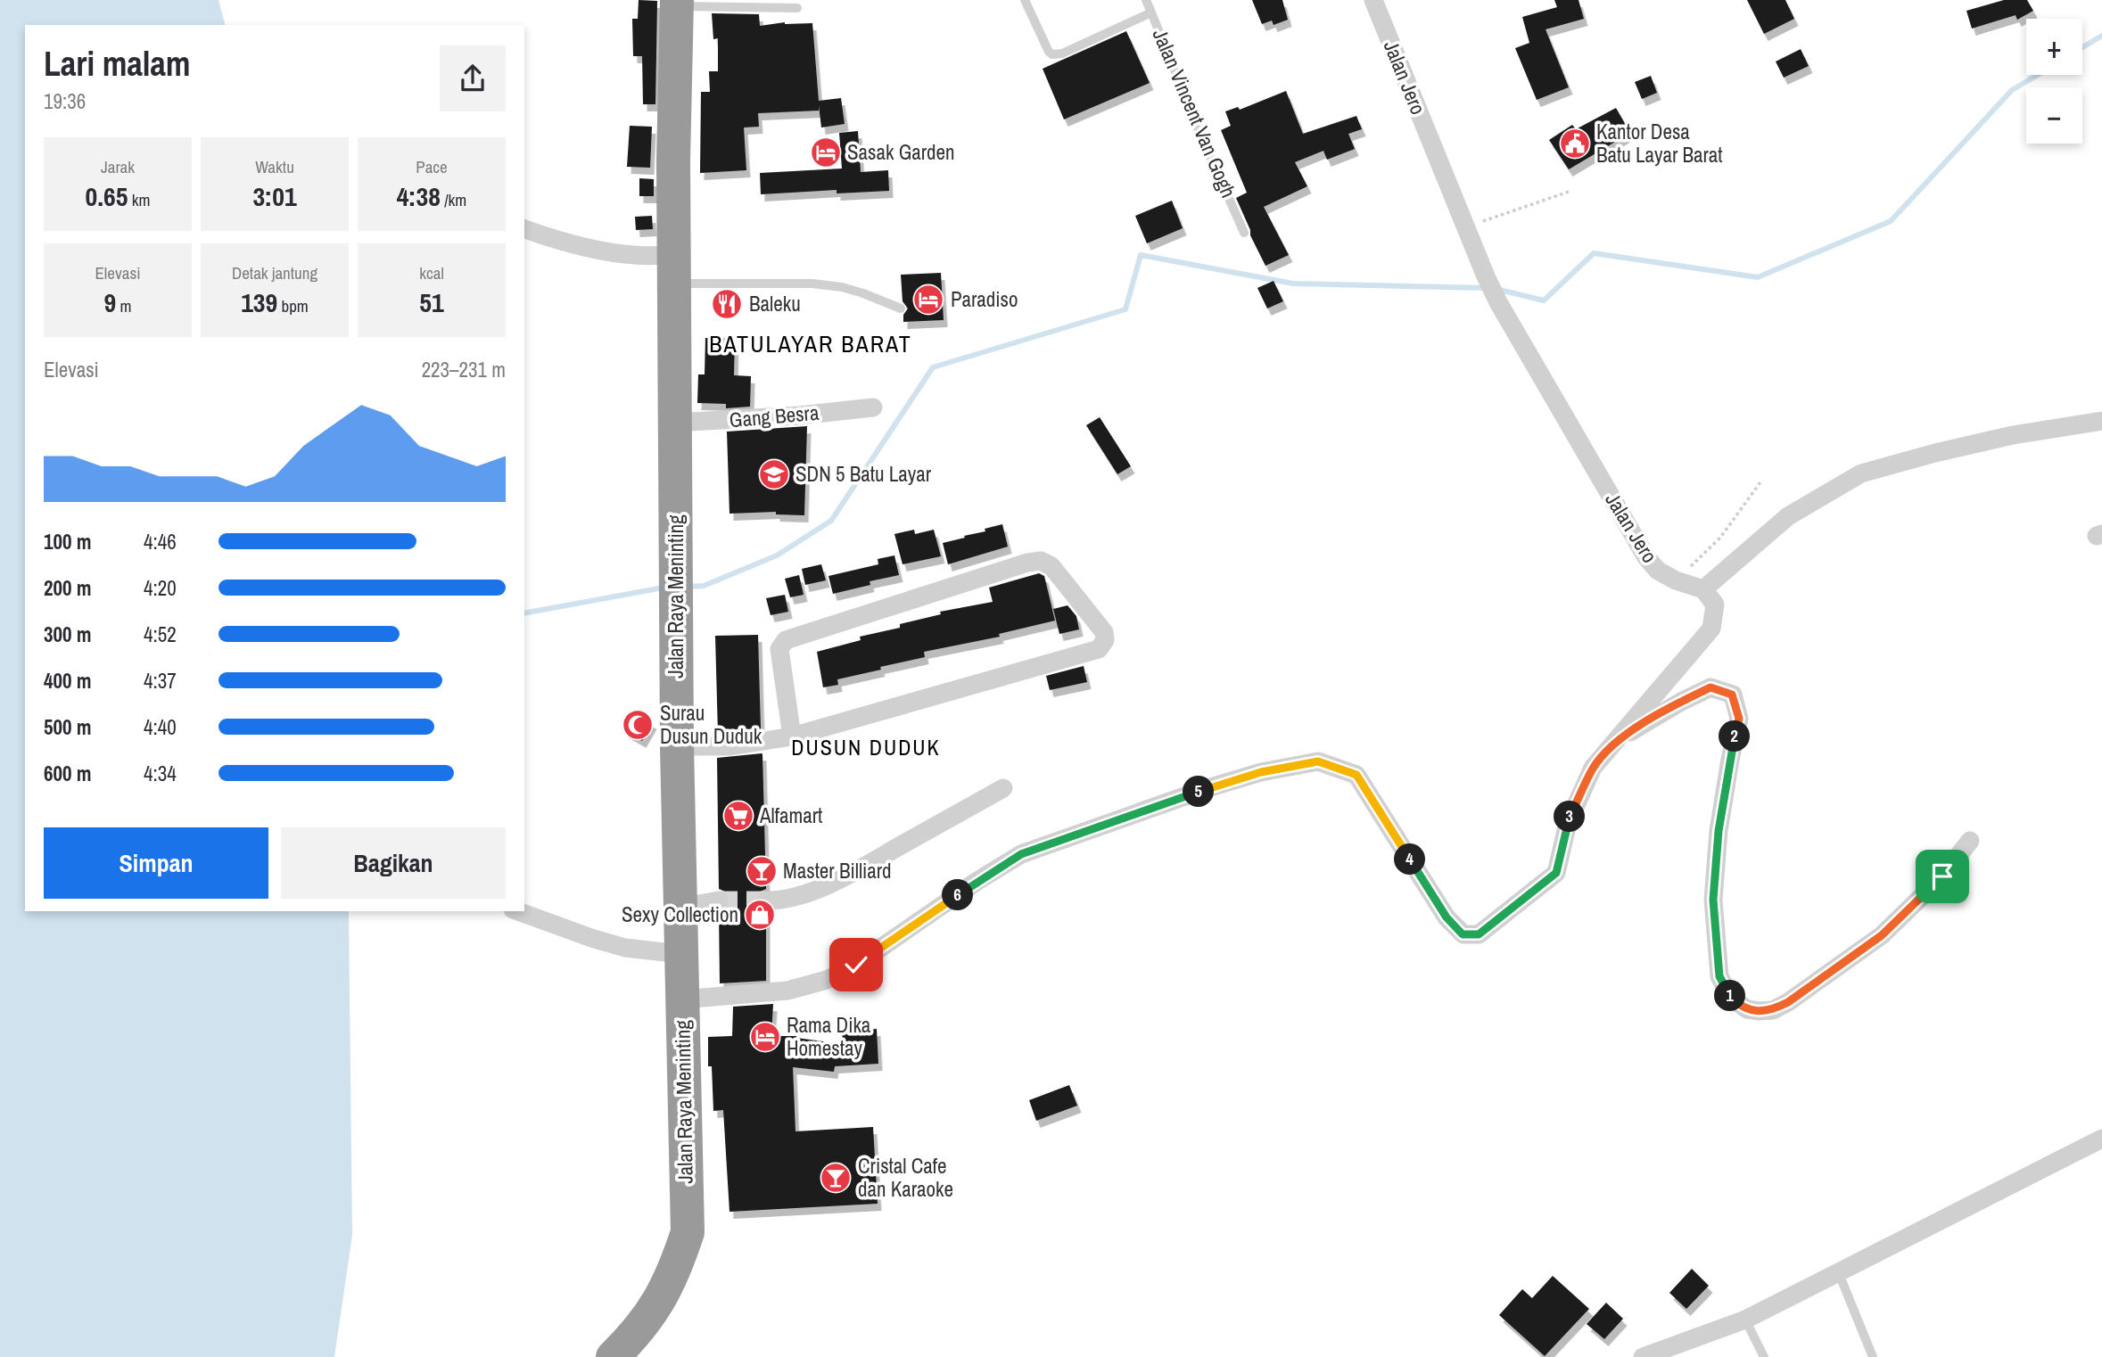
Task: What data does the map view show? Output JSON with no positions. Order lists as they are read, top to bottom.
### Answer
{
  "streets": {
    "highway": ["Jalan Raya Meninting"],
    "street": ["Jalan Jero", "Gang Besra"],
    "lane": ["Jalan Vincent Van Gogh"]
  },
  "crossings": [
    ["Gang Besra", "Jalan Raya Meninting"]
  ],
  "districts": ["BATULAYAR BARAT", "DUSUN DUDUK"],
  "places": {
    "public building": ["Kantor Desa Batu Layar Barat"],
    "hotel": ["Sasak Garden", "Paradiso", "Rama Dika Homestay"],
    "restaurant": ["Baleku"],
    "school or university": ["SDN 5 Batu Layar"],
    "mosque": ["Surau Dusun Duduk"],
    "supermarket": ["Alfamart"],
    "bar": ["Master Billiard", "Cristal Cafe dan Karaoke"],
    "shop": ["Sexy Collection"]
  },
  "page": {
    "map_buttons": ["+", "−"],
    "heading": ["Lari malam", "19:36"],
    "stats": [
      ["Jarak", "0.65 km"],
      ["Waktu", "3:01"],
      ["Pace", "4:38 /km"],
      ["Elevasi", "9 m"],
      ["Detak jantung", "139 bpm"],
      ["kcal", "51"]
    ],
    "chart": ["Elevasi", "223–231 m"],
    "list": [
      {
        "name": "100 m",
        "note": "4:46"
      },
      {
        "name": "200 m",
        "note": "4:20"
      },
      {
        "name": "300 m",
        "note": "4:52"
      },
      {
        "name": "400 m",
        "note": "4:37"
      },
      {
        "name": "500 m",
        "note": "4:40"
      },
      {
        "name": "600 m",
        "note": "4:34"
      }
    ],
    "pins": [
      "2",
      "5",
      "3",
      "4",
      "6",
      "1"
    ],
    "buttons": ["Simpan", "Bagikan"]
  }
}
